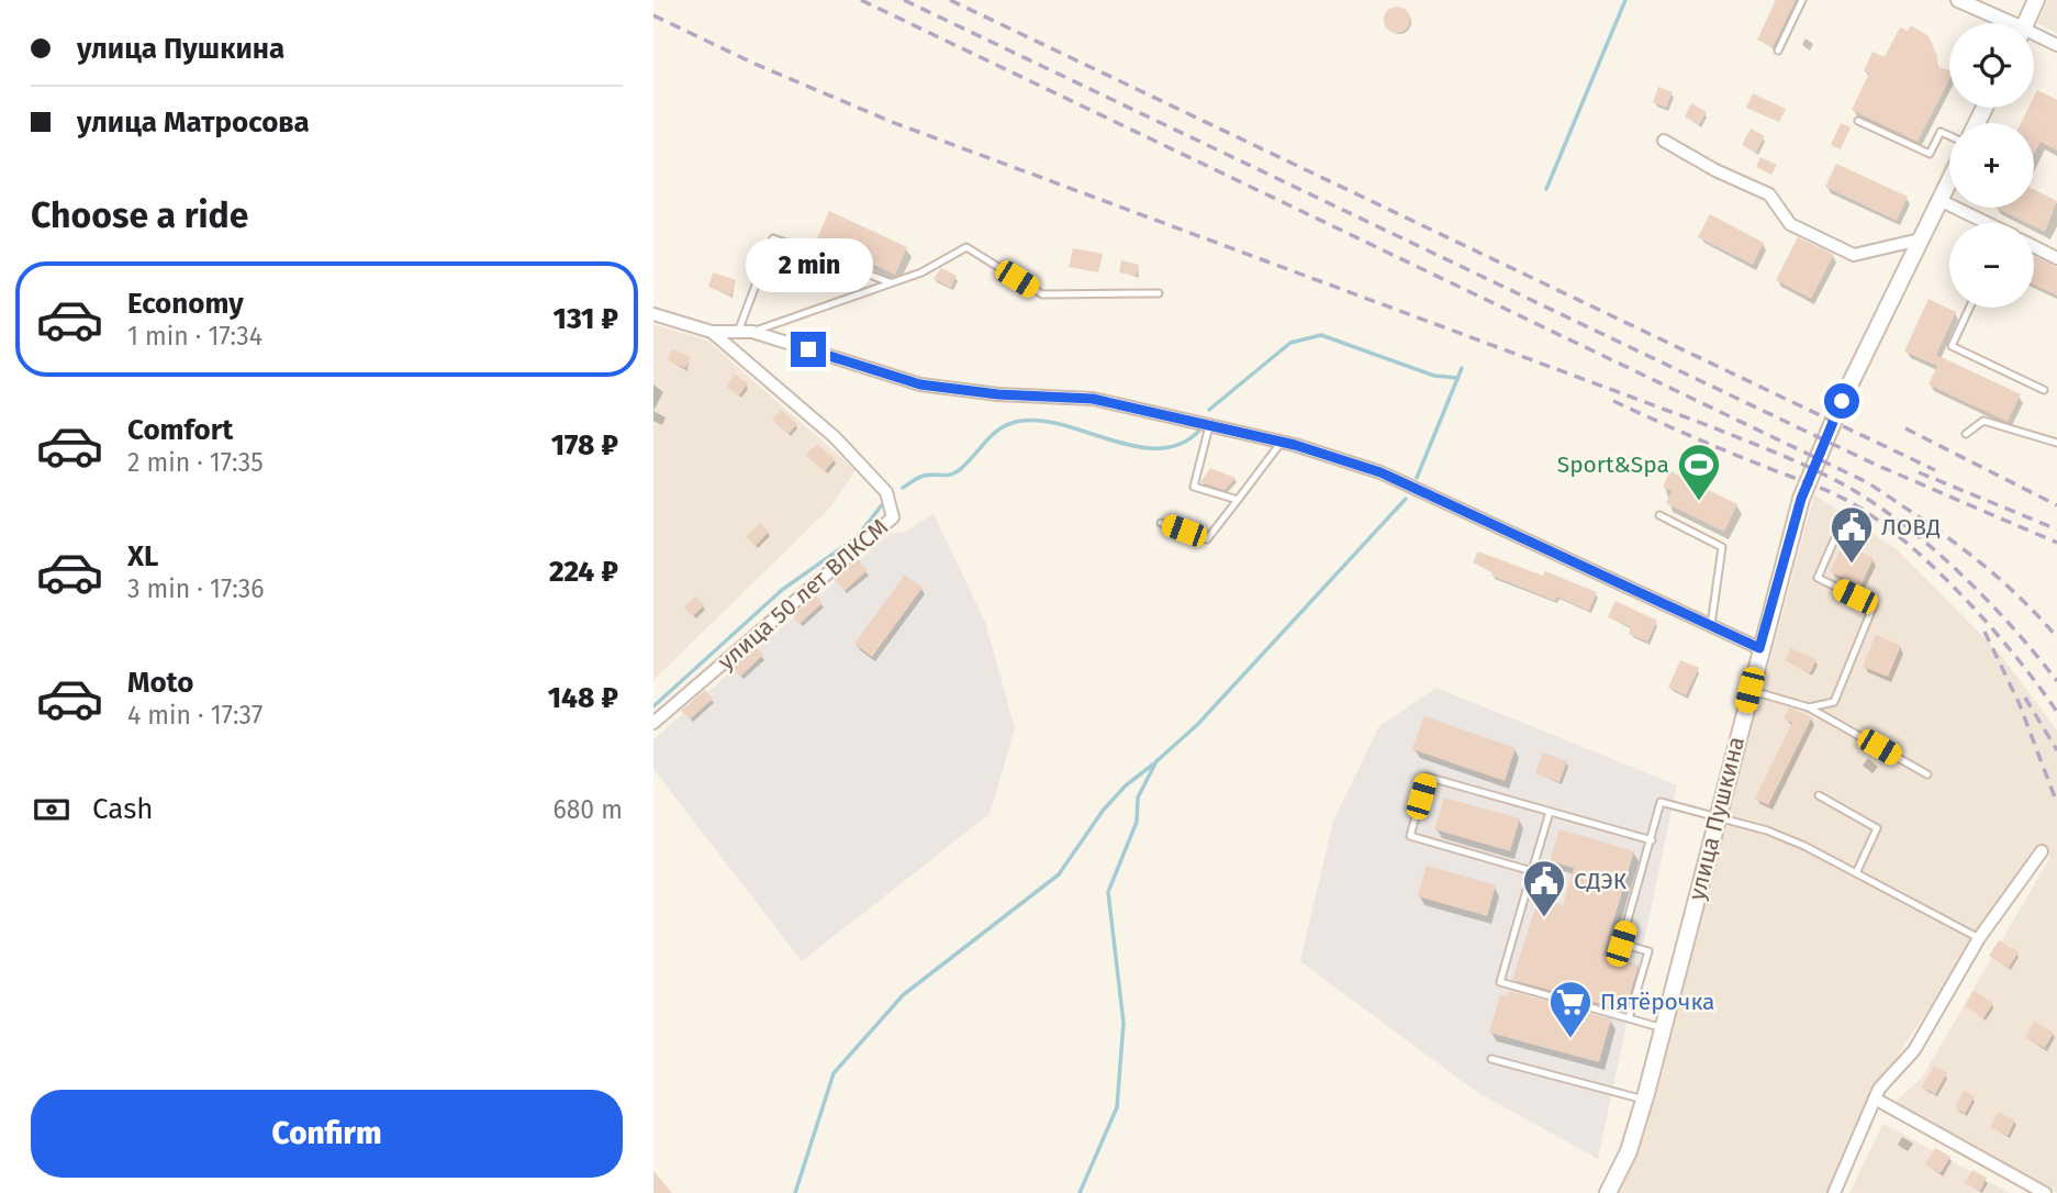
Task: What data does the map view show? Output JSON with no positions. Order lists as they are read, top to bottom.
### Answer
{
  "streets": {
    "main road": ["улица Пушкина"],
    "street": ["улица 50 лет ВЛКСМ"]
  },
  "places": {
    "sports": ["Sport&Spa"],
    "public building": ["ЛОВД", "СДЭК"],
    "supermarket": ["Пятёрочка"]
  },
  "page": {
    "banner": ["улица Пушкина", "улица Матросова"],
    "map_buttons": ["+", "−"],
    "heading": "Choose a ride",
    "bubble": "2 min",
    "list": [
      {
        "name": "Economy",
        "note": "1 min · 17:34",
        "value": "131 ₽"
      },
      {
        "name": "Comfort",
        "note": "2 min · 17:35",
        "value": "178 ₽"
      },
      {
        "name": "XL",
        "note": "3 min · 17:36",
        "value": "224 ₽"
      },
      {
        "name": "Moto",
        "note": "4 min · 17:37",
        "value": "148 ₽"
      }
    ],
    "pay": ["Cash", "680 m"],
    "buttons": "Confirm"
  }
}
